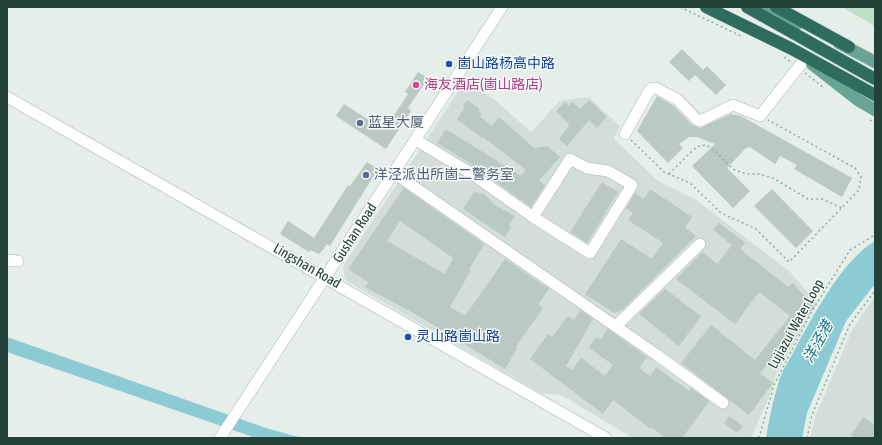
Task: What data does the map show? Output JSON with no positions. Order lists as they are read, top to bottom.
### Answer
{
  "streets": {
    "street": ["Gushan Road", "Lingshan Road"],
    "path": ["Lujiazui Water Loop"]
  },
  "crossings": [
    ["Gushan Road", "Lingshan Road"]
  ],
  "water": ["洋泾港"],
  "places": [
    "崮山路杨高中路",
    "海友酒店(崮山路店)",
    "蓝星大厦",
    "洋泾派出所崮二警务室",
    "灵山路崮山路"
  ]
}
